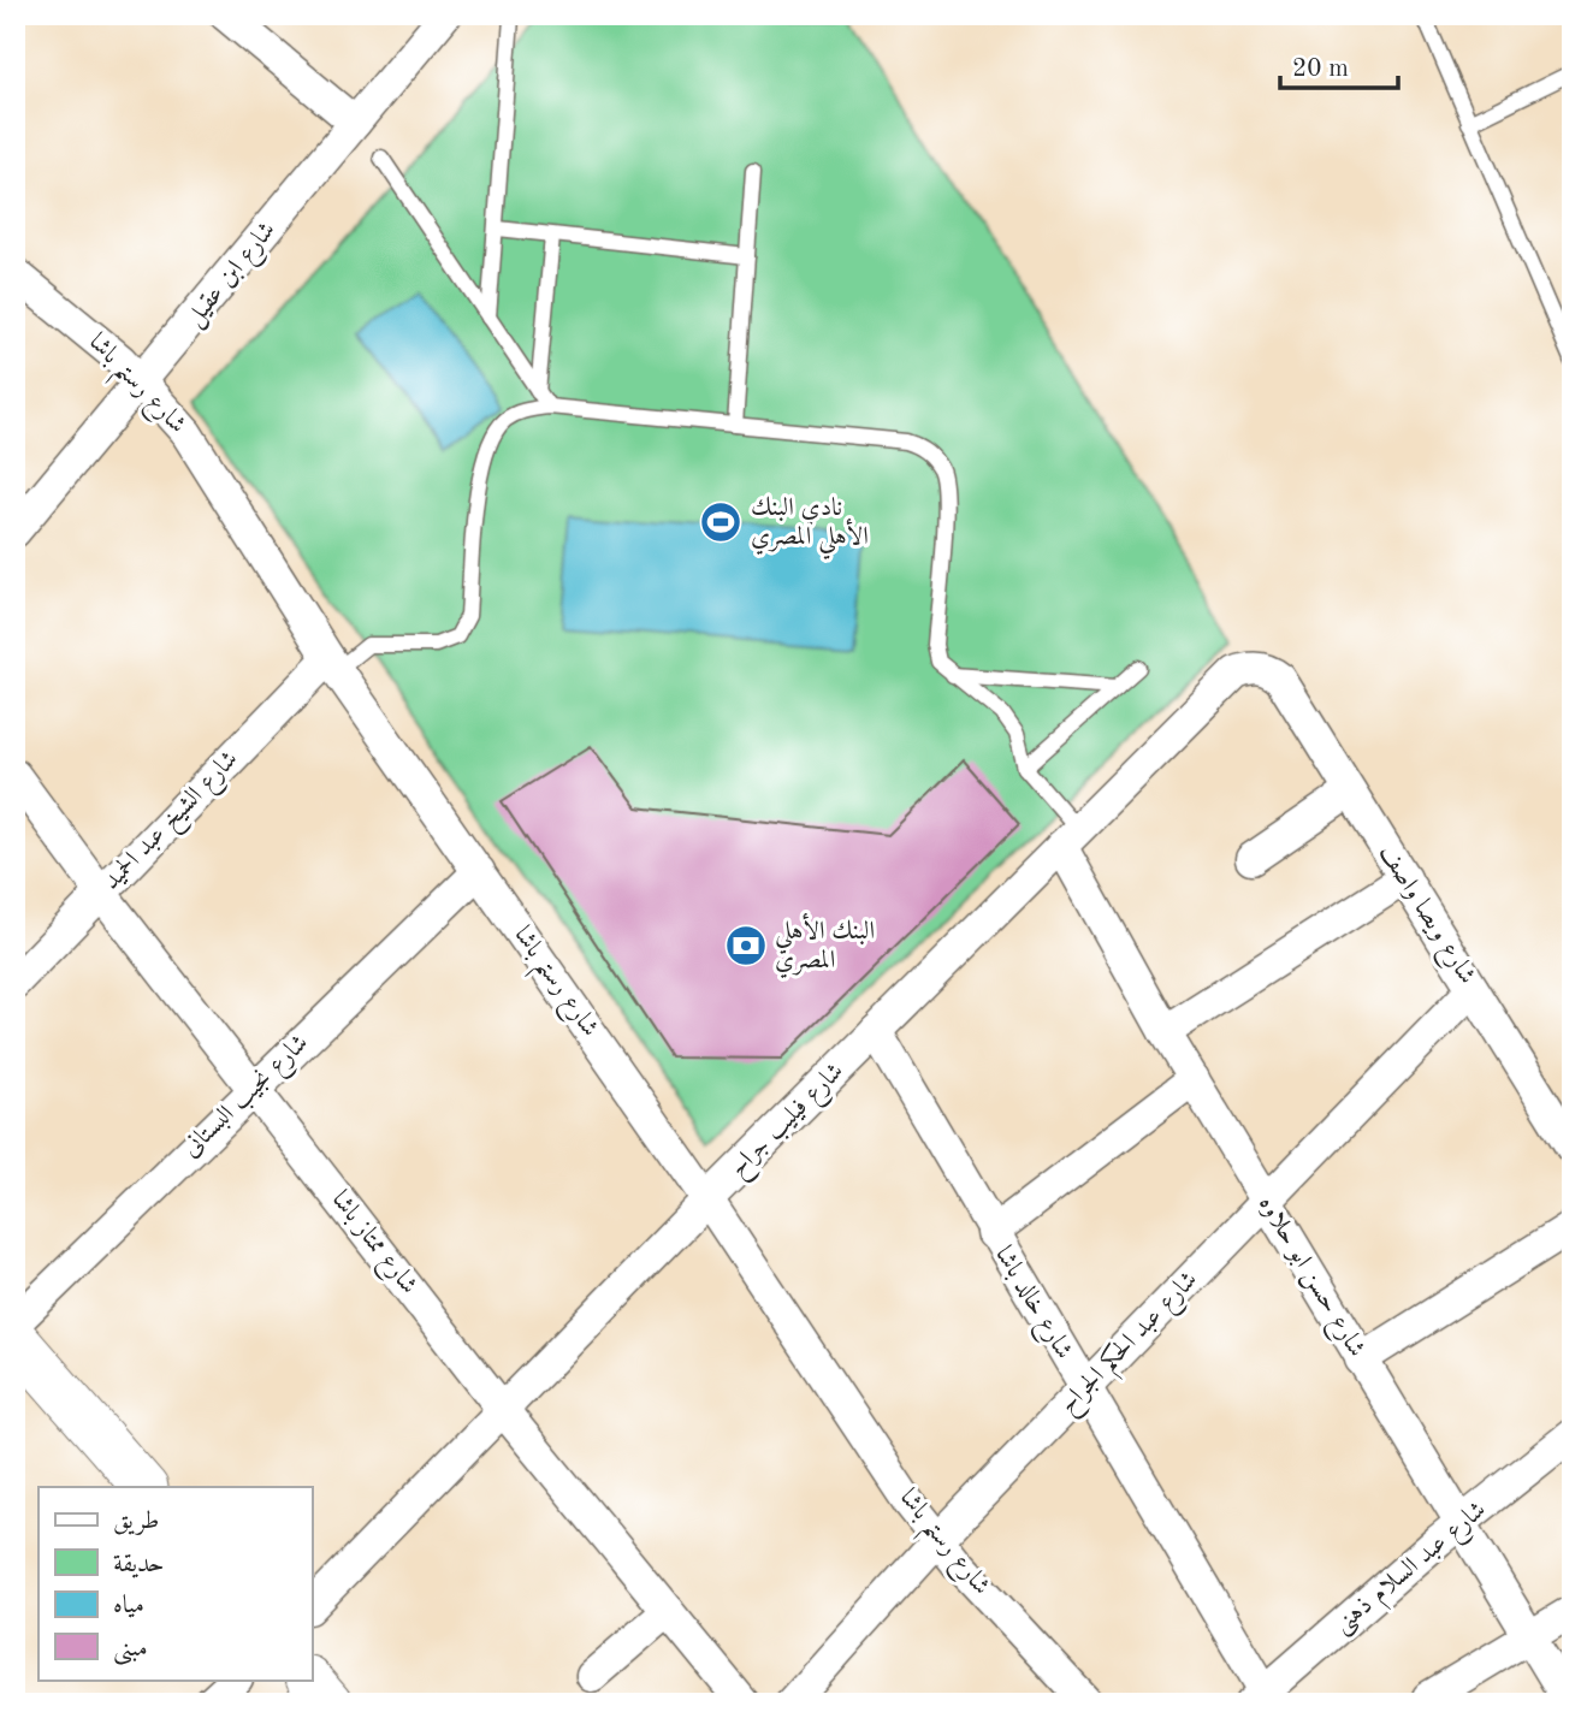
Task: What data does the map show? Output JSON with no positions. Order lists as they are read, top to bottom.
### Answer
{
  "streets": {
    "street": [
      "شارع ابن عقيل",
      "شارع رستم باشا",
      "شارع الشيخ عبد الحميد",
      "شارع ويصا واصف",
      "شارع نجيب البستانى",
      "شارع فيليب جراح",
      "شارع ممتاز باشا",
      "شارع حسن ابو حلاوه",
      "شارع خالد باشا",
      "شارع عبد الحكم الجراح",
      "شارع عبد السلام ذهنى"
    ]
  },
  "crossings": [
    ["شارع ابن عقيل", "شارع رستم باشا"],
    ["شارع رستم باشا", "شارع الشيخ عبد الحميد"],
    ["شارع رستم باشا", "شارع نجيب البستانى"],
    ["شارع رستم باشا", "شارع فيليب جراح"],
    ["شارع رستم باشا", "شارع عبد الحكم الجراح"],
    ["شارع الشيخ عبد الحميد", "شارع ممتاز باشا"],
    ["شارع ويصا واصف", "شارع فيليب جراح"],
    ["شارع ويصا واصف", "شارع عبد الحكم الجراح"],
    ["شارع نجيب البستانى", "شارع ممتاز باشا"],
    ["شارع فيليب جراح", "شارع ممتاز باشا"],
    ["شارع فيليب جراح", "شارع حسن ابو حلاوه"],
    ["شارع فيليب جراح", "شارع خالد باشا"],
    ["شارع حسن ابو حلاوه", "شارع عبد الحكم الجراح"],
    ["شارع حسن ابو حلاوه", "شارع عبد السلام ذهنى"],
    ["شارع خالد باشا", "شارع عبد الحكم الجراح"],
    ["شارع خالد باشا", "شارع عبد السلام ذهنى"]
  ],
  "places": {
    "sports": ["نادي البنك الأهلي المصري"],
    "bank": ["البنك الأهلي المصري"]
  },
  "legend": [
    "طريق",
    "حديقة",
    "مياه",
    "مبنى"
  ],
  "scale_bar": "20 m"
}
